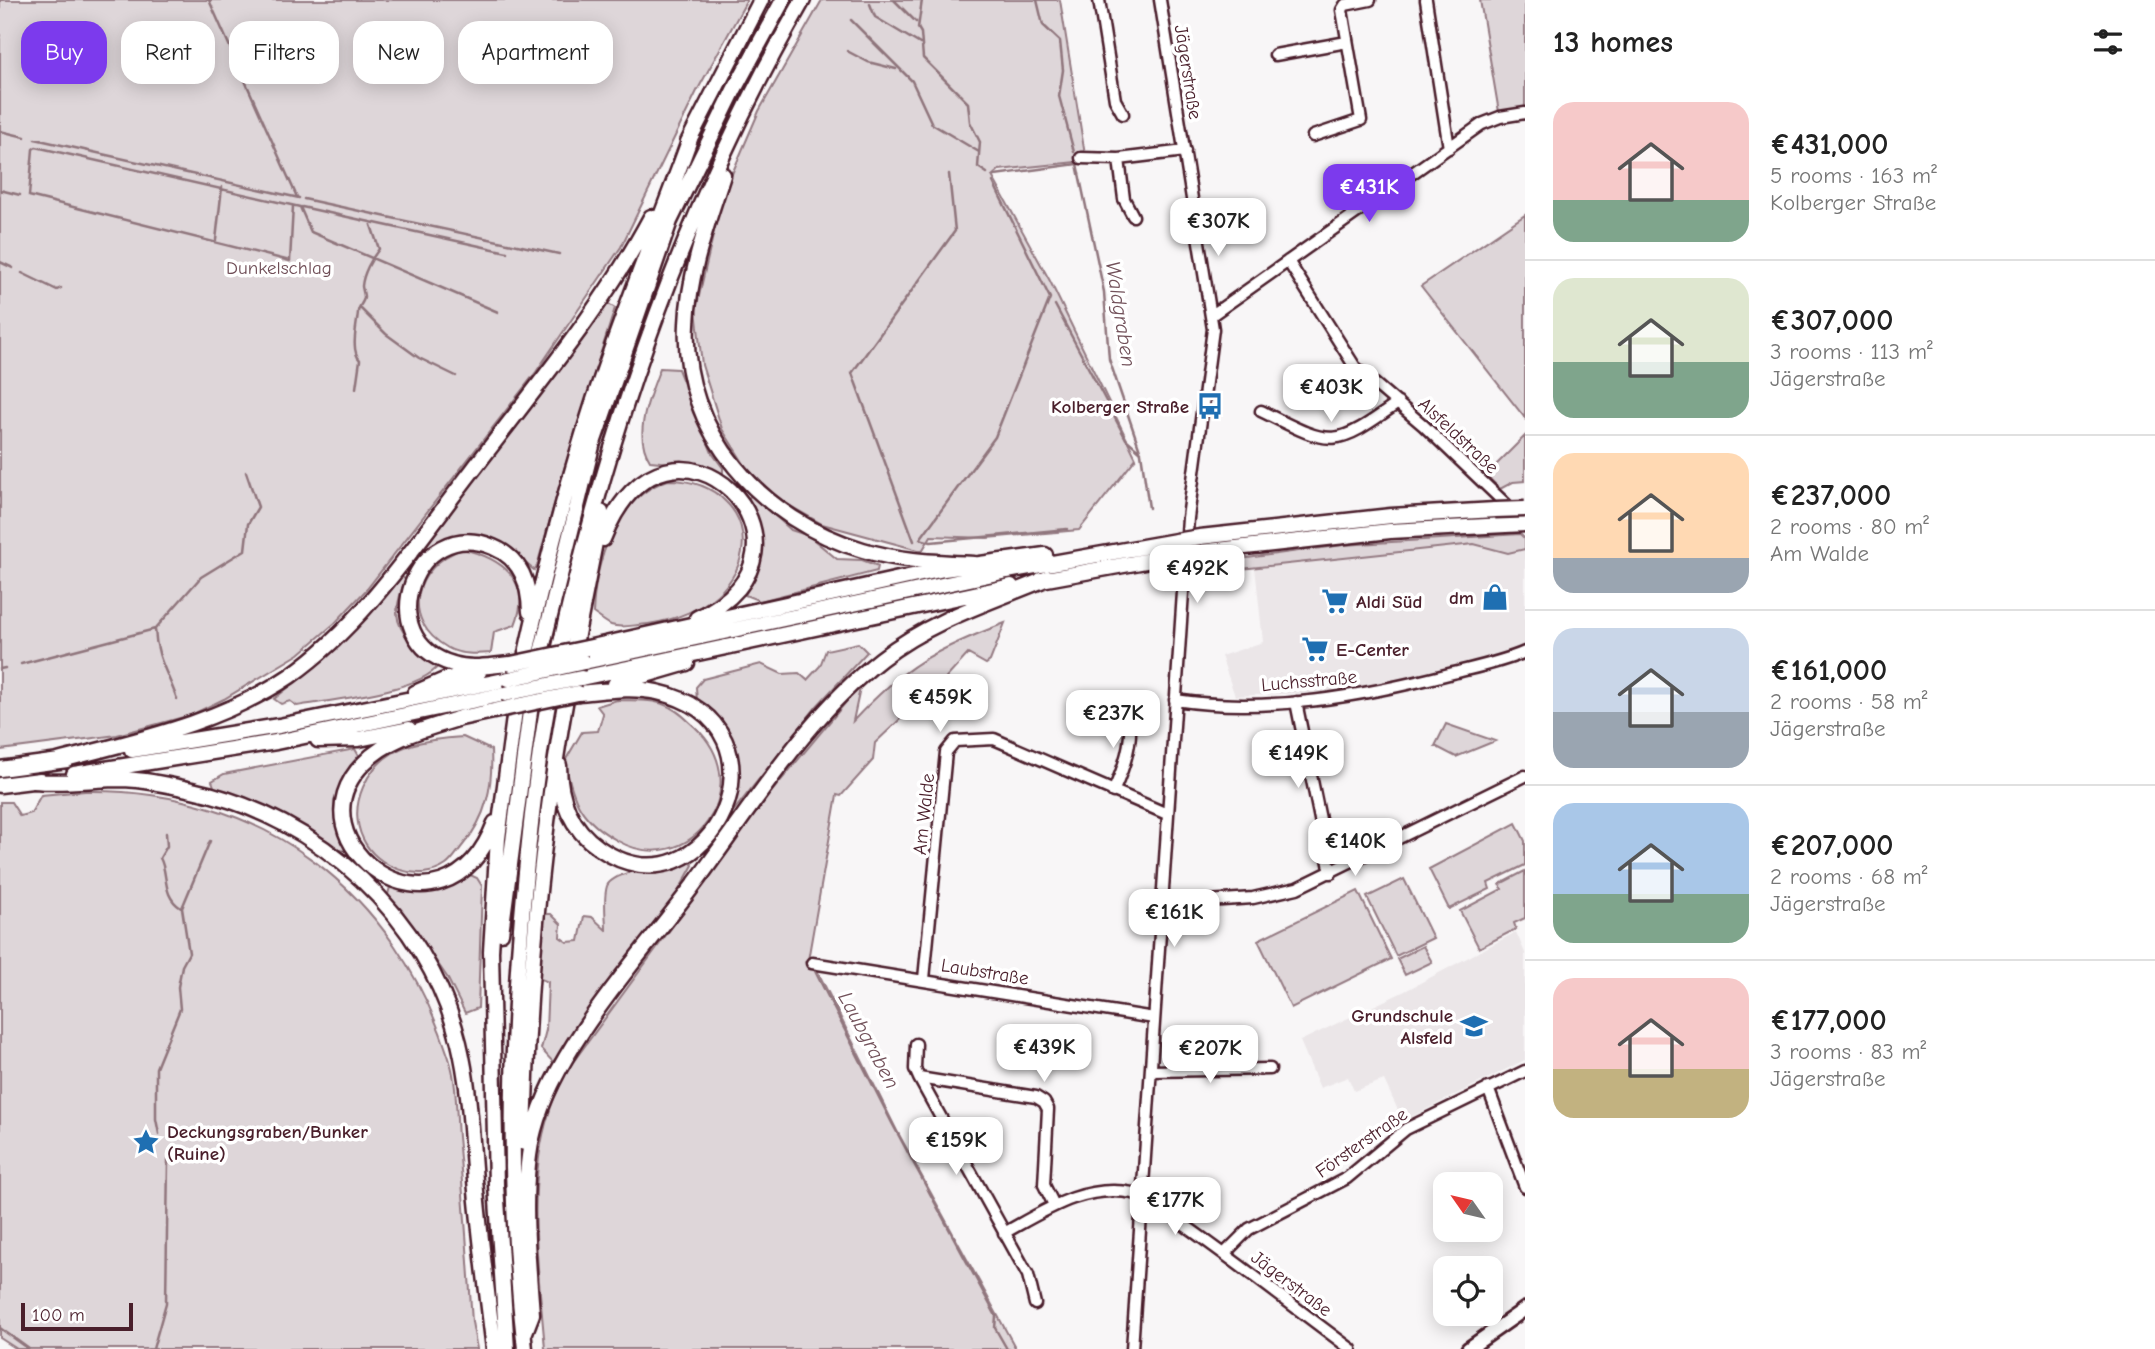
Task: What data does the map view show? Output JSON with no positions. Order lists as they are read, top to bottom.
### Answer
{
  "streets": {
    "street": [
      "Jägerstraße",
      "Alsfeldstraße",
      "Luchsstraße",
      "Am Walde",
      "Laubstraße",
      "Försterstraße"
    ]
  },
  "crossings": [
    ["Jägerstraße", "Luchsstraße"],
    ["Jägerstraße", "Am Walde"],
    ["Jägerstraße", "Laubstraße"],
    ["Jägerstraße", "Försterstraße"],
    ["Am Walde", "Laubstraße"]
  ],
  "water": ["Waldgraben", "Laubgraben"],
  "parks": ["Dunkelschlag"],
  "places": {
    "bus stop": ["Kolberger Straße"],
    "shop": ["dm"],
    "supermarket": ["Aldi Süd", "E-Center"],
    "school or university": ["Grundschule Alsfeld"],
    "place": ["Deckungsgraben/Bunker (Ruine)"]
  },
  "scale_bar": "100 m",
  "north": "top left",
  "page": {
    "heading": "13 homes",
    "chip": [
      "Buy",
      "Rent",
      "Filters",
      "New",
      "Apartment"
    ],
    "list": [
      {
        "name": "€431,000",
        "note": "5 rooms · 163 m² · Kolberger Straße"
      },
      {
        "name": "€307,000",
        "note": "3 rooms · 113 m² · Jägerstraße"
      },
      {
        "name": "€237,000",
        "note": "2 rooms · 80 m² · Am Walde"
      },
      {
        "name": "€161,000",
        "note": "2 rooms · 58 m² · Jägerstraße"
      },
      {
        "name": "€207,000",
        "note": "2 rooms · 68 m² · Jägerstraße"
      },
      {
        "name": "€177,000",
        "note": "3 rooms · 83 m² · Jägerstraße"
      }
    ],
    "price": [
      "€431K",
      "€307K",
      "€403K",
      "€492K",
      "€459K",
      "€237K",
      "€149K",
      "€140K",
      "€161K",
      "€439K",
      "€207K",
      "€159K",
      "€177K"
    ],
    "scale": "100 m"
  }
}
